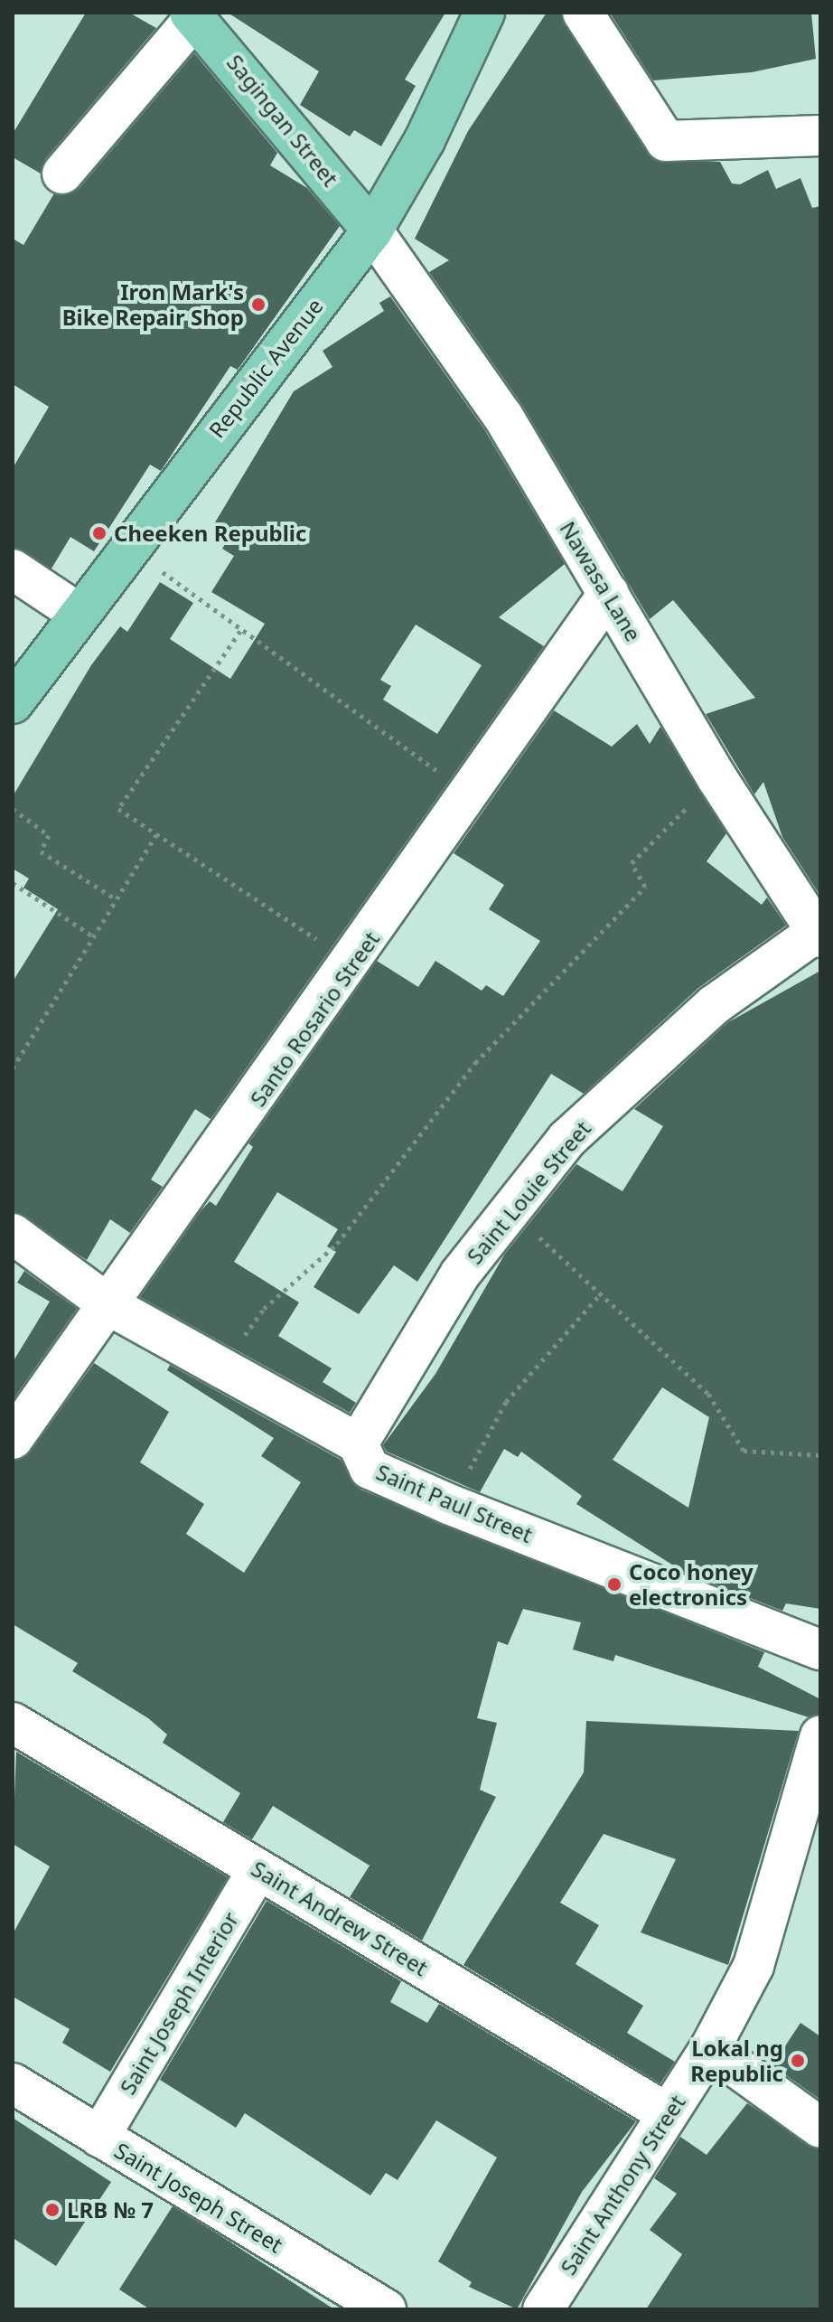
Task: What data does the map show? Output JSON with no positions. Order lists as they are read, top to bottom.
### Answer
{
  "streets": {
    "main road": ["Sagingan Street", "Republic Avenue"],
    "street": [
      "Nawasa Lane",
      "Santo Rosario Street",
      "Saint Louie Street",
      "Saint Paul Street",
      "Saint Andrew Street",
      "Saint Joseph Interior",
      "Saint Anthony Street",
      "Saint Joseph Street"
    ]
  },
  "crossings": [
    ["Sagingan Street", "Republic Avenue"],
    ["Sagingan Street", "Nawasa Lane"],
    ["Republic Avenue", "Nawasa Lane"],
    ["Nawasa Lane", "Santo Rosario Street"],
    ["Nawasa Lane", "Saint Louie Street"],
    ["Santo Rosario Street", "Saint Paul Street"],
    ["Saint Louie Street", "Saint Paul Street"],
    ["Saint Andrew Street", "Saint Joseph Interior"],
    ["Saint Andrew Street", "Saint Anthony Street"],
    ["Saint Joseph Interior", "Saint Joseph Street"]
  ],
  "places": [
    "Iron Mark's Bike Repair Shop",
    "Cheeken Republic",
    "Coco honey electronics",
    "Lokal ng Republic",
    "LRB № 7"
  ]
}
